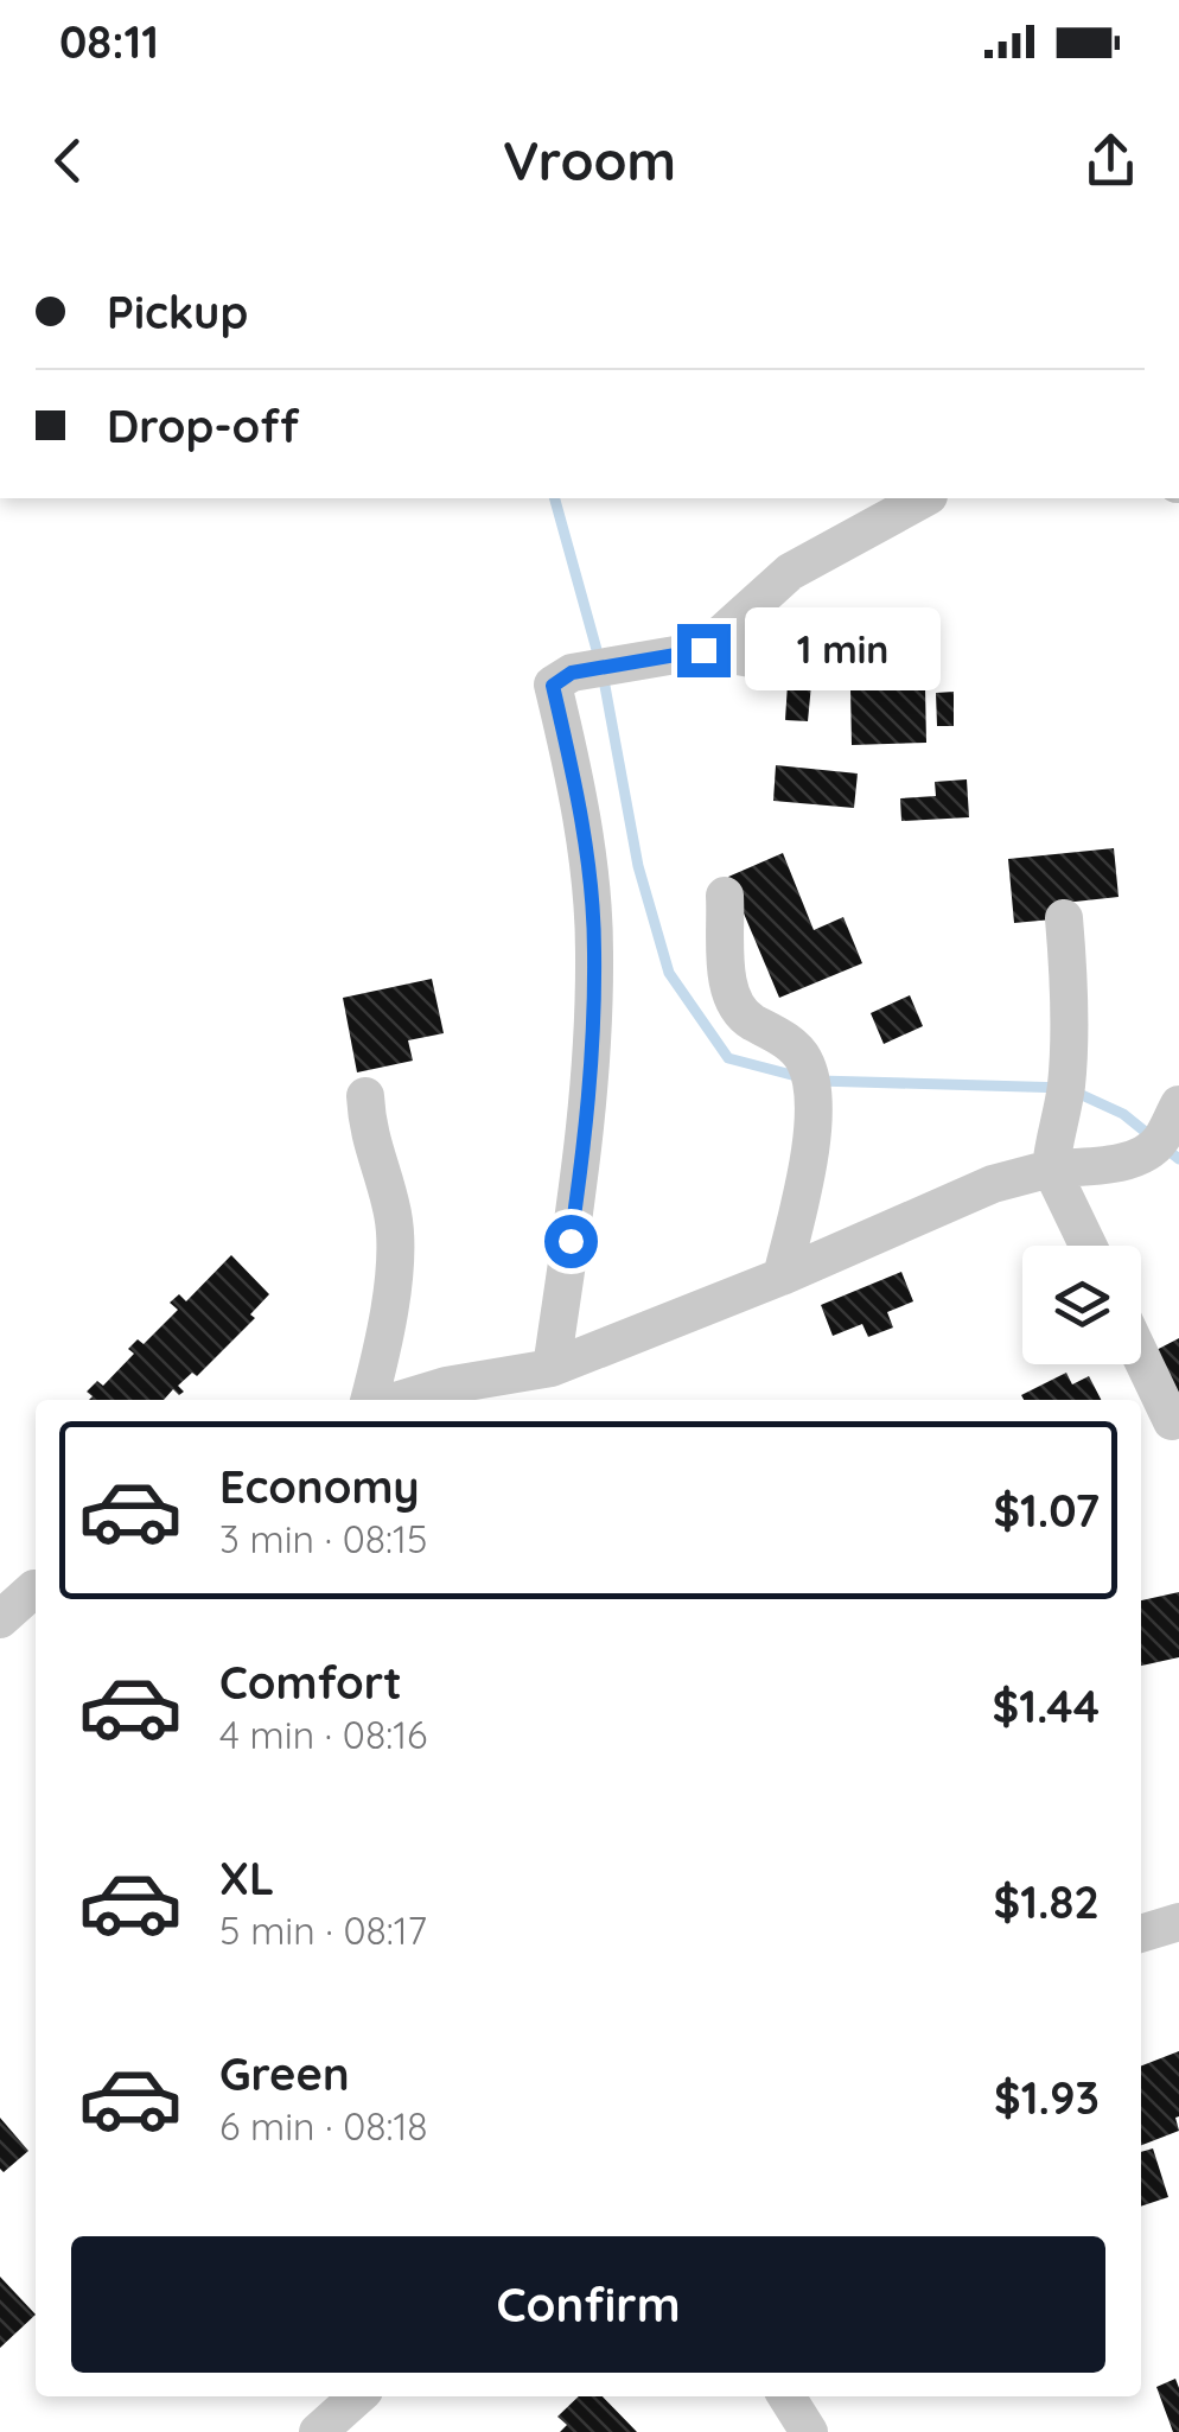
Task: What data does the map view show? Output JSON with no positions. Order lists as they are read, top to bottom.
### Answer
{
  "page": {
    "status": "08:11",
    "header": "Vroom",
    "banner": ["Pickup", "Drop-off"],
    "bubble": "1 min",
    "list": [
      {
        "name": "Economy",
        "note": "3 min · 08:15",
        "value": "$1.07"
      },
      {
        "name": "Comfort",
        "note": "4 min · 08:16",
        "value": "$1.44"
      },
      {
        "name": "XL",
        "note": "5 min · 08:17",
        "value": "$1.82"
      },
      {
        "name": "Green",
        "note": "6 min · 08:18",
        "value": "$1.93"
      }
    ],
    "buttons": "Confirm"
  }
}
